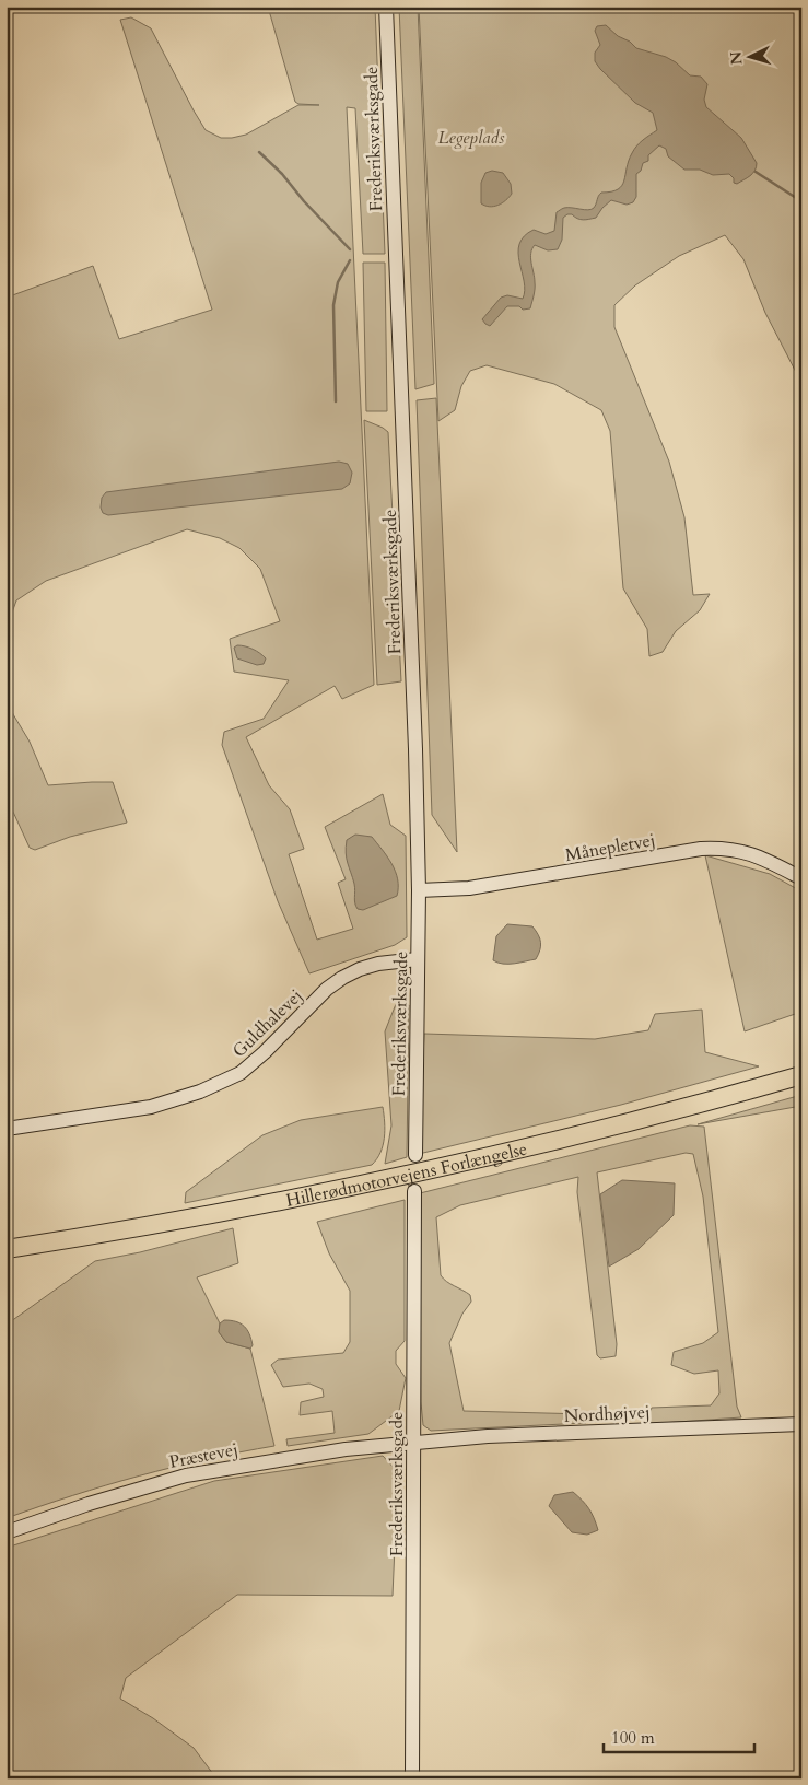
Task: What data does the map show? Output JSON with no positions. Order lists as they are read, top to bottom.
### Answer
{
  "streets": {
    "highway": ["Hillerødmotorvejens Forlængelse"],
    "street": [
      "Frederiksværksgade",
      "Månepletvej",
      "Guldhalevej",
      "Nordhøjvej",
      "Præstevej"
    ]
  },
  "crossings": [
    ["Frederiksværksgade", "Månepletvej"],
    ["Frederiksværksgade", "Guldhalevej"],
    ["Frederiksværksgade", "Nordhøjvej"],
    ["Frederiksværksgade", "Præstevej"],
    ["Nordhøjvej", "Præstevej"]
  ],
  "parks": ["Legeplads"],
  "scale_bar": "100 m",
  "north": "left"
}
